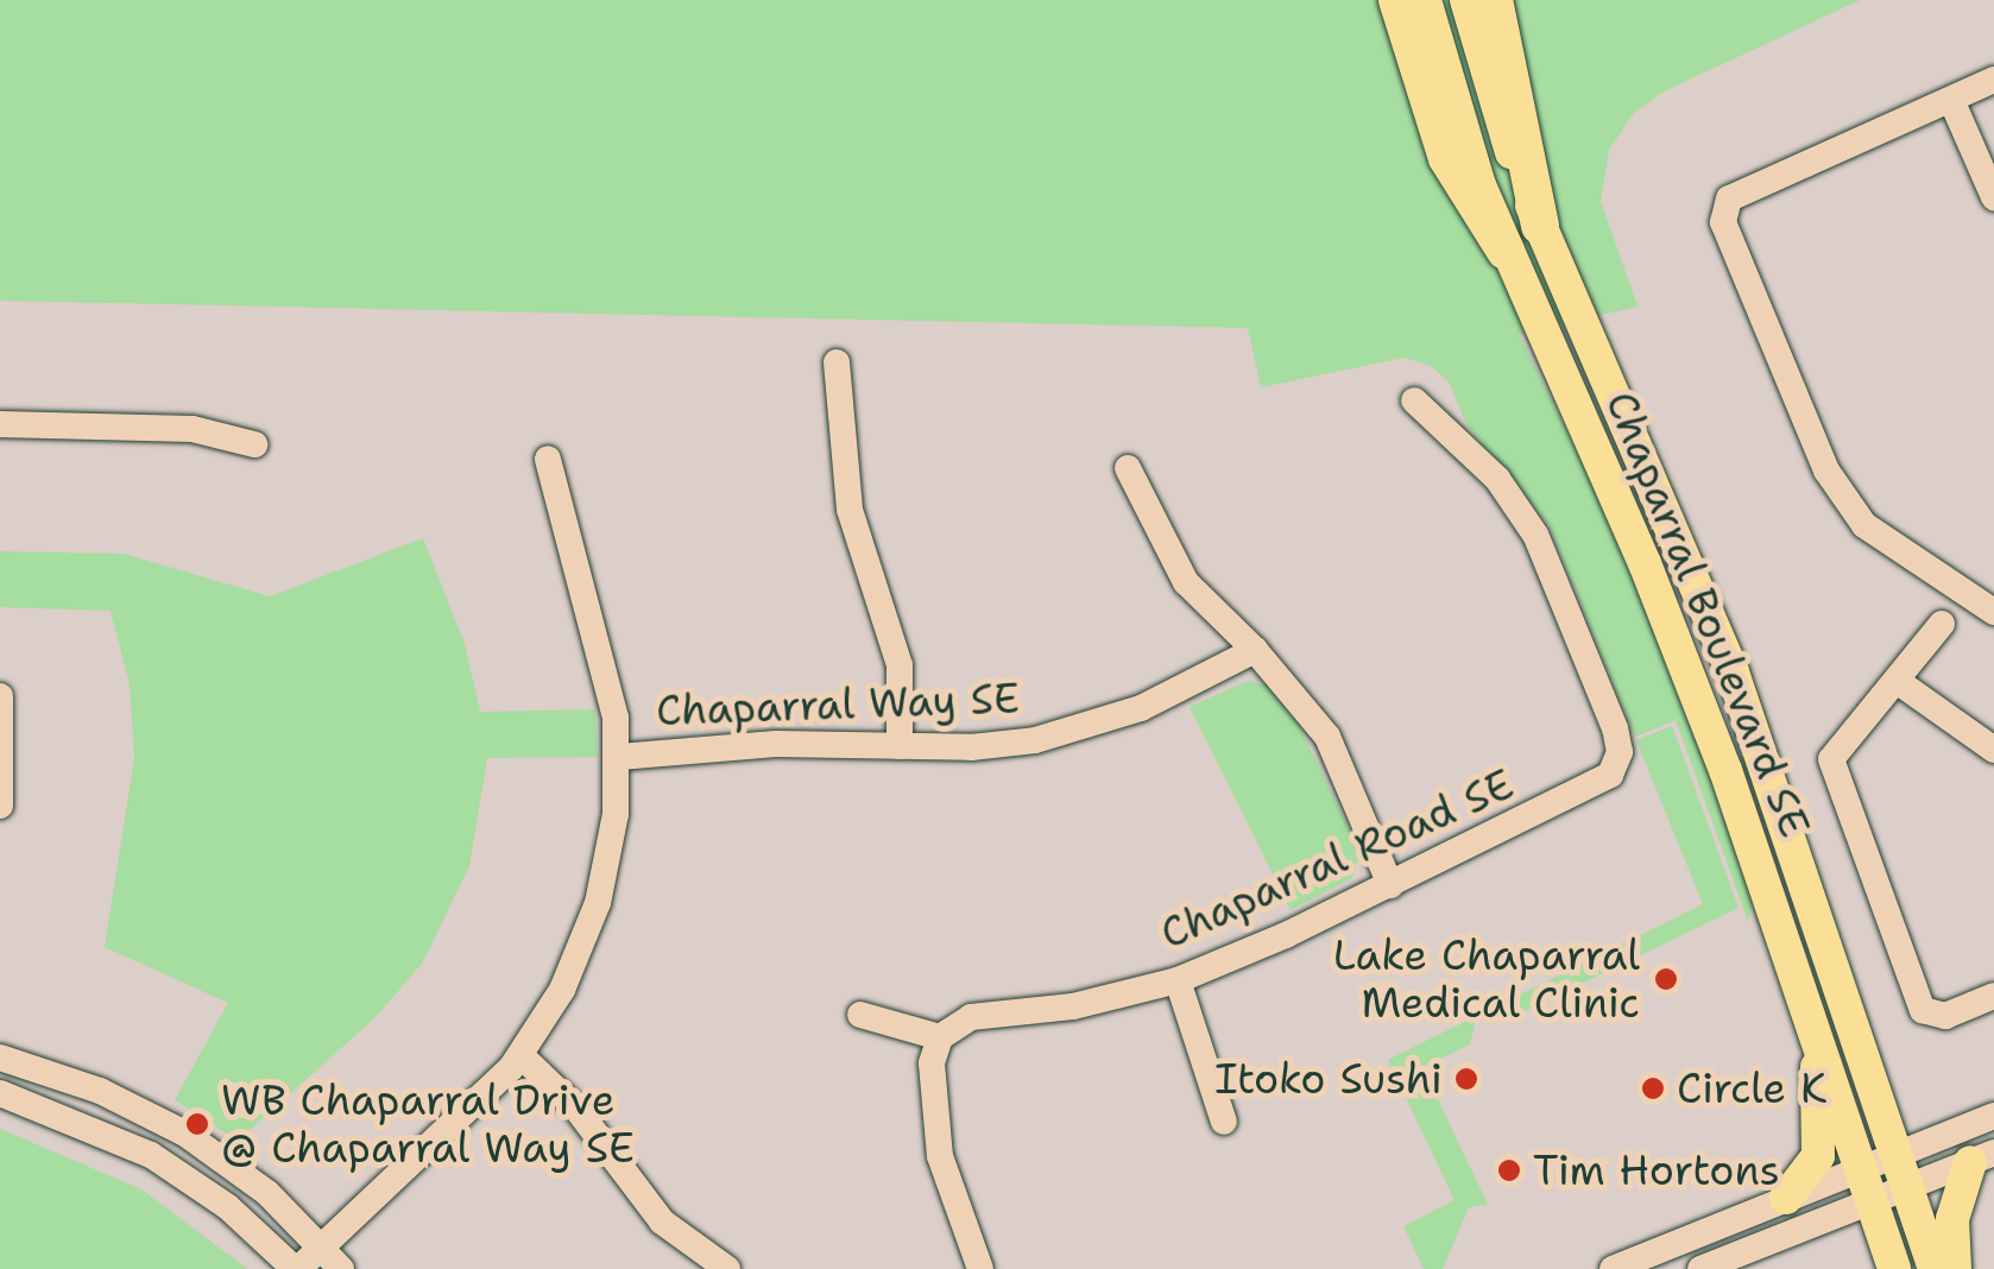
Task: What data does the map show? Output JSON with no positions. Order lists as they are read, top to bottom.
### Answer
{
  "streets": {
    "main road": ["Chaparral Boulevard SE"],
    "street": ["Chaparral Way SE", "Chaparral Road SE"]
  },
  "places": [
    "Lake Chaparral Medical Clinic",
    "Itoko Sushi",
    "Circle K",
    "WB Chaparral Drive @ Chaparral Way SE",
    "Tim Hortons"
  ]
}
